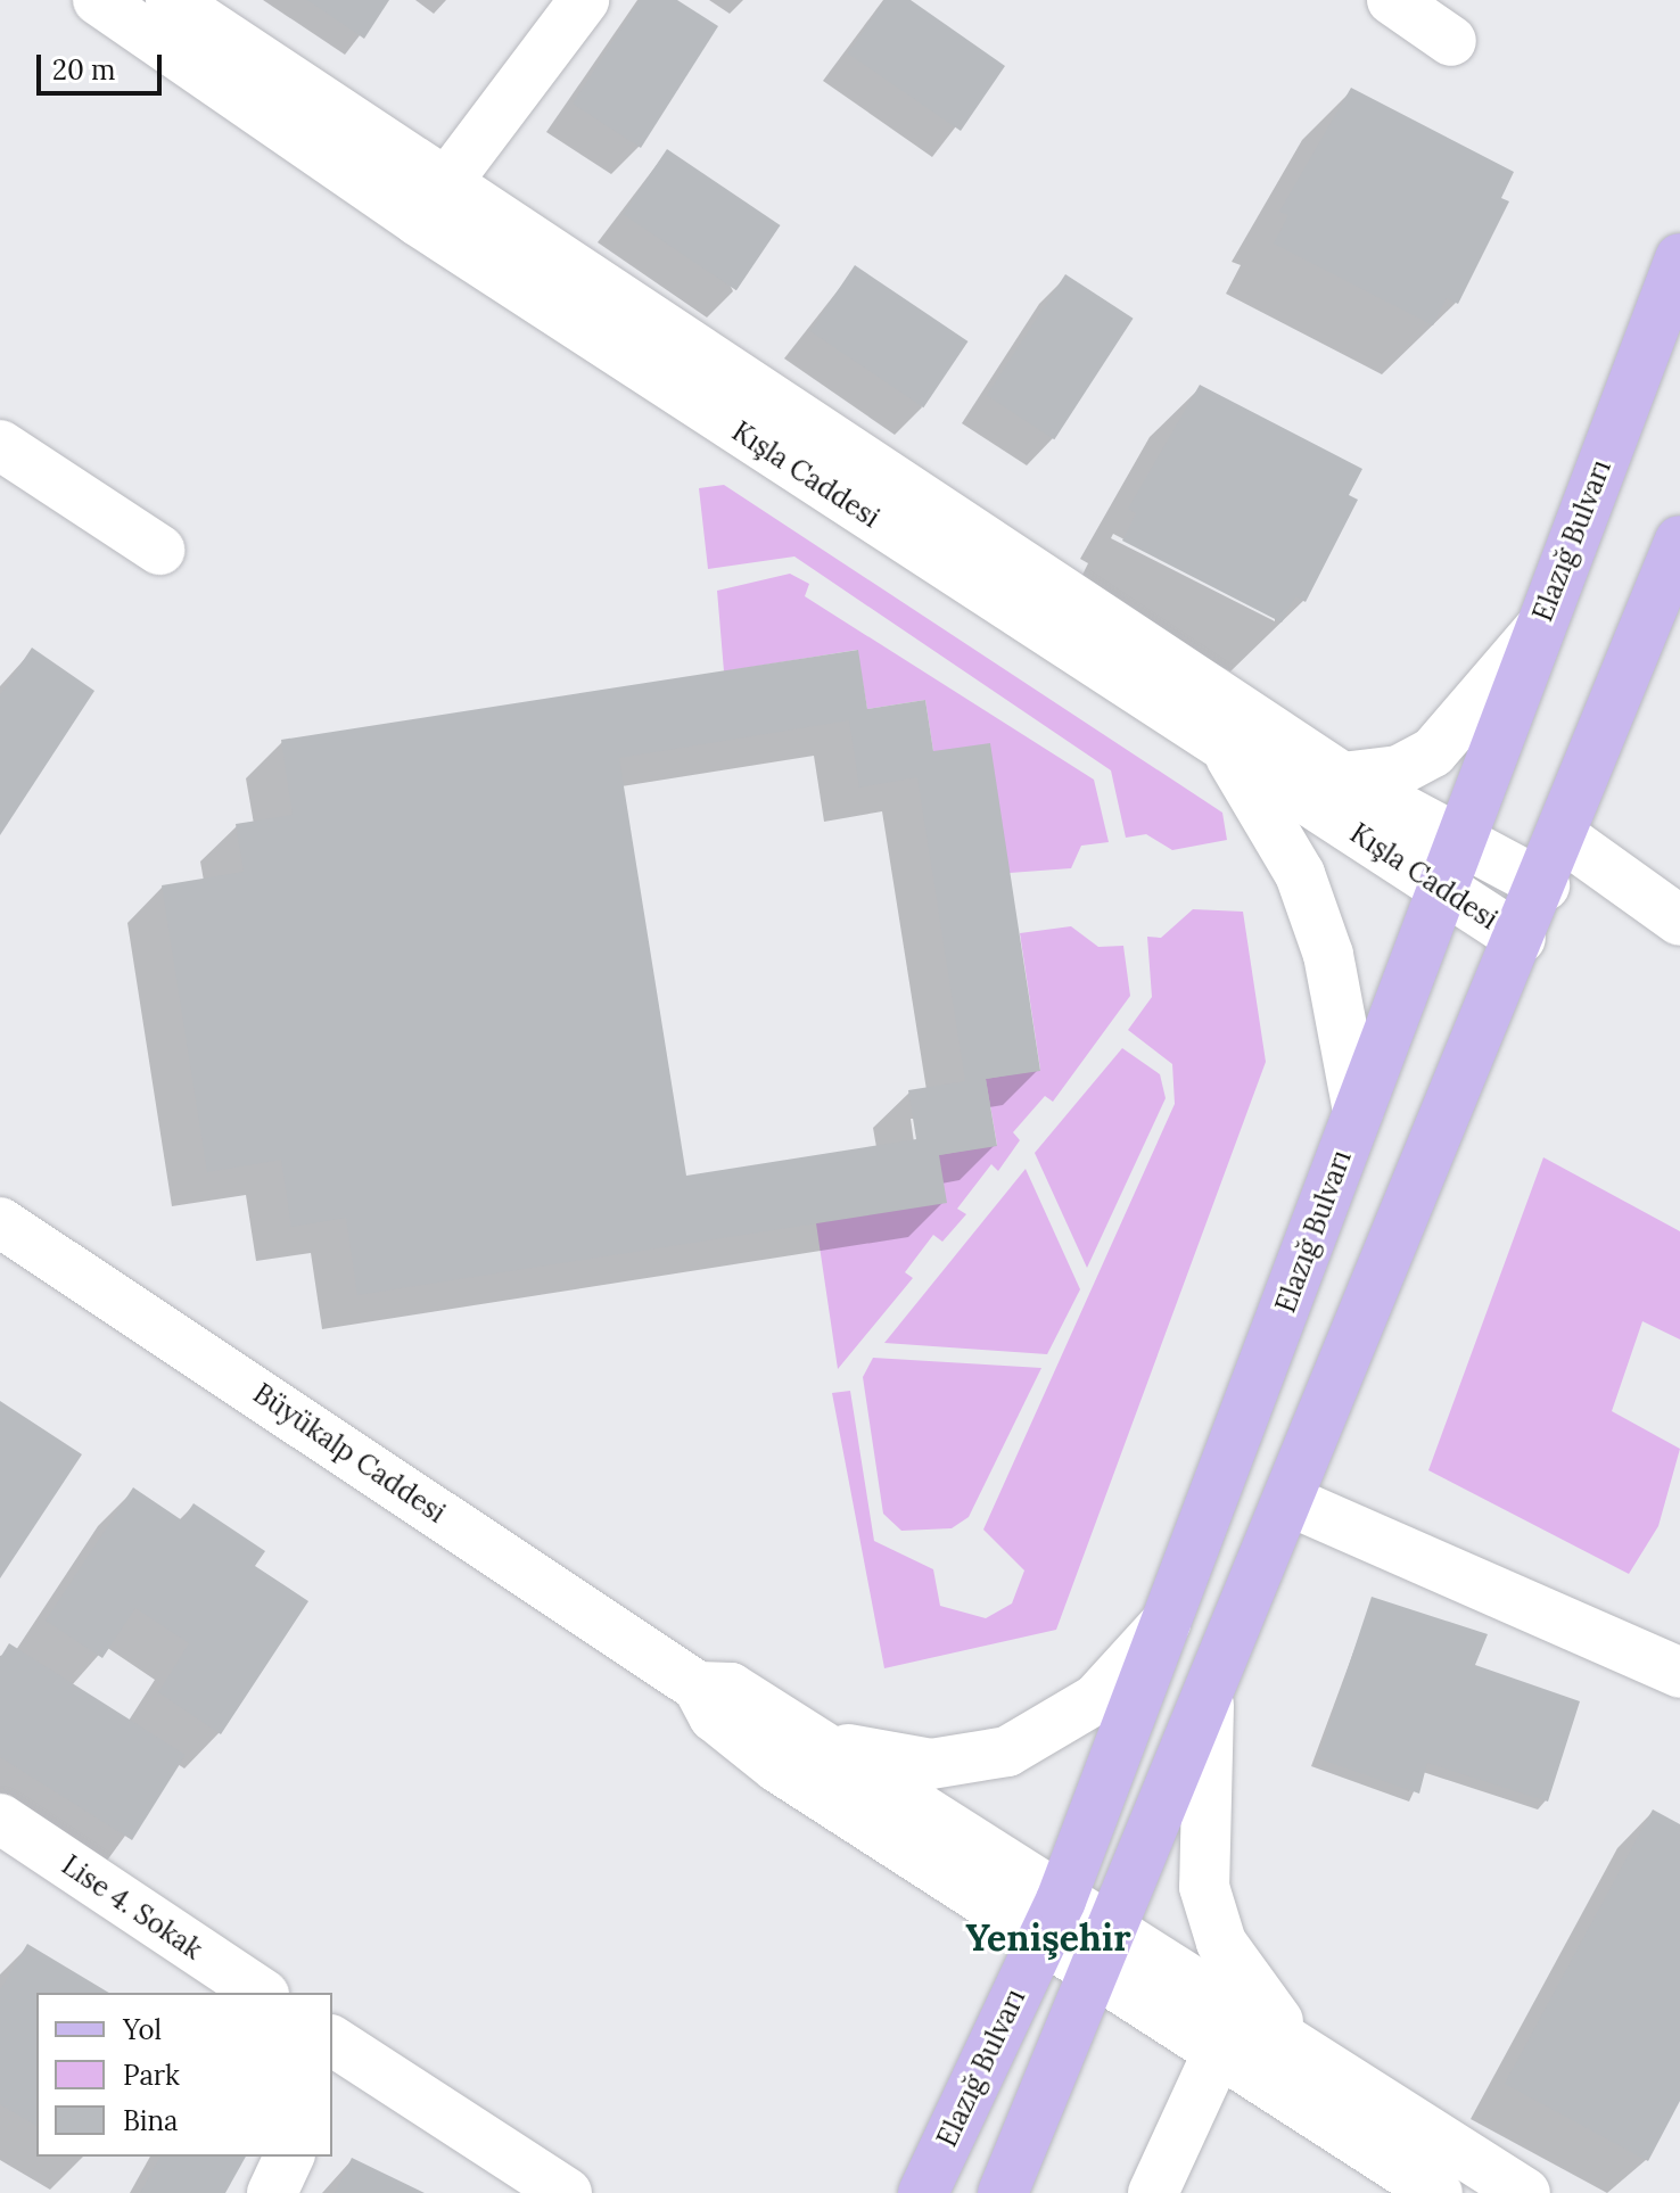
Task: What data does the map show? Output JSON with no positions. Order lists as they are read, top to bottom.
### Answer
{
  "streets": {
    "main road": ["Elazığ Bulvarı"],
    "street": ["Kışla Caddesi", "Büyükalp Caddesi", "Lise 4. Sokak"]
  },
  "crossings": [
    ["Kışla Caddesi", "Elazığ Bulvarı"],
    ["Elazığ Bulvarı", "Büyükalp Caddesi"]
  ],
  "districts": ["Yenişehir"],
  "legend": ["Yol", "Park", "Bina"],
  "scale_bar": "20 m"
}
